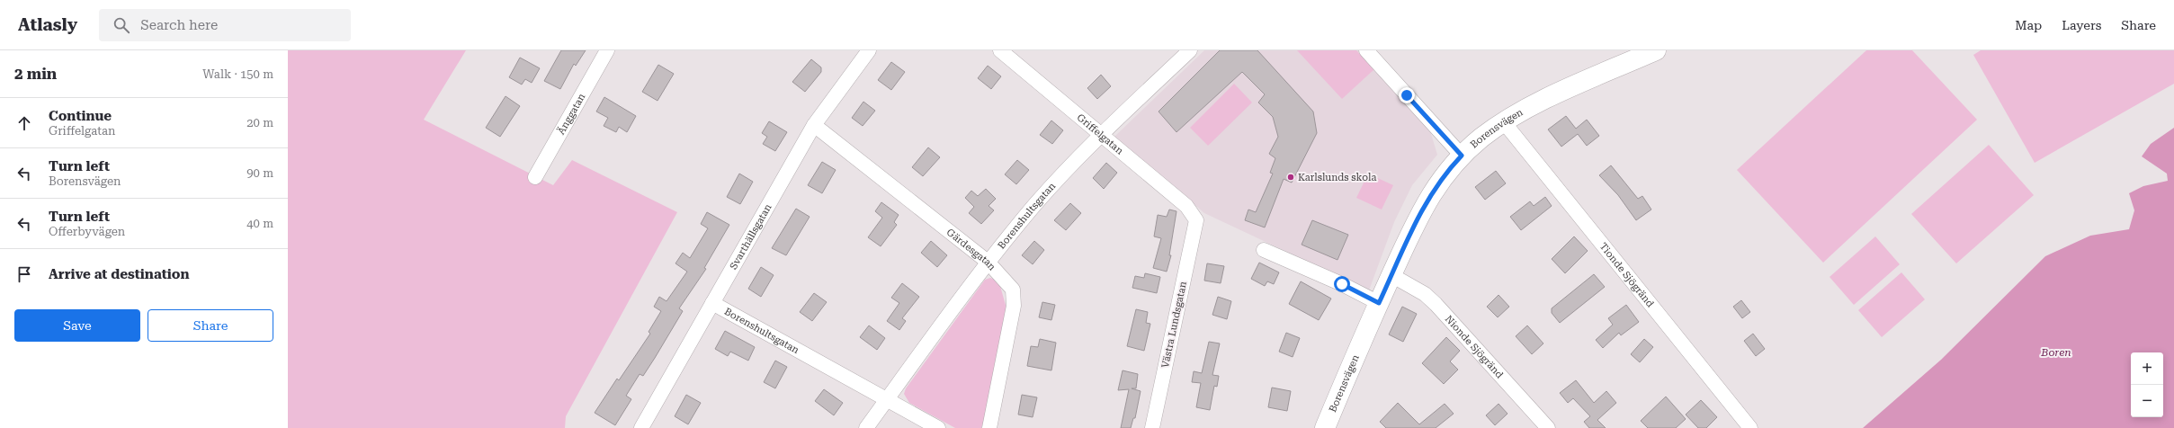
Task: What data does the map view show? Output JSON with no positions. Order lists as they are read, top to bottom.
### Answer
{
  "streets": {
    "street": [
      "Änggatan",
      "Borensvägen",
      "Griffelgatan",
      "Borenshultsgatan",
      "Svarthällsgatan",
      "Gärdesgatan",
      "Tionde Sjögränd",
      "Västra Lundsgatan",
      "Nionde Sjögränd"
    ]
  },
  "crossings": [
    ["Borensvägen", "Tionde Sjögränd"],
    ["Borensvägen", "Nionde Sjögränd"],
    ["Griffelgatan", "Borenshultsgatan"],
    ["Griffelgatan", "Västra Lundsgatan"],
    ["Borenshultsgatan", "Svarthällsgatan"],
    ["Borenshultsgatan", "Gärdesgatan"],
    ["Svarthällsgatan", "Gärdesgatan"]
  ],
  "water": ["Boren"],
  "places": ["Karlslunds skola"],
  "page": {
    "header": "Atlasly",
    "search": "Search here",
    "nav": ["Map", "Layers", "Share"],
    "heading": ["2 min", "Walk · 150 m"],
    "list": [
      ["Continue", "Griffelgatan", "20 m"],
      ["Turn left", "Borensvägen", "90 m"],
      ["Turn left", "Offerbyvägen", "40 m"],
      "Arrive at destination"
    ],
    "buttons": ["Save", "Share"],
    "map_buttons": ["+", "−"]
  }
}
